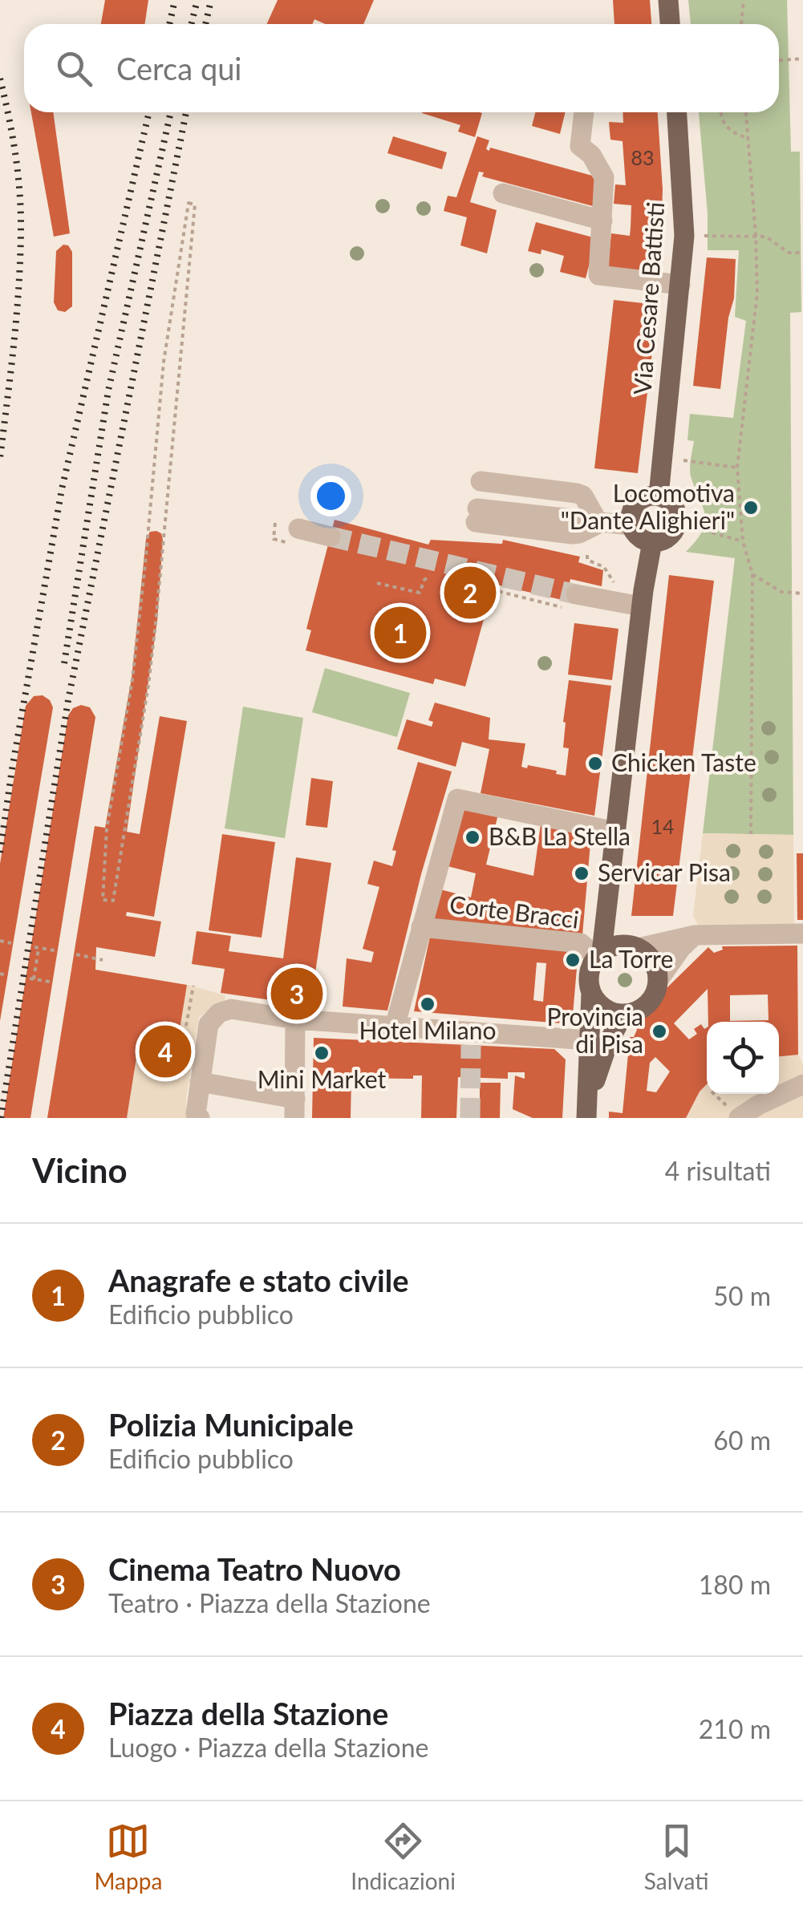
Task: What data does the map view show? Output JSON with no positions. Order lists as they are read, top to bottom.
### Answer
{
  "streets": {
    "main road": ["Via Cesare Battisti"],
    "street": ["Corte Bracci"]
  },
  "places": [
    "Locomotiva \"Dante Alighieri\"",
    "Chicken Taste",
    "B&B La Stella",
    "Servicar Pisa",
    "La Torre",
    "Hotel Milano",
    "Provincia di Pisa",
    "Mini Market"
  ],
  "house_numbers": ["83", "14"],
  "page": {
    "search": "Cerca qui",
    "pins": [
      "2",
      "1",
      "3",
      "4"
    ],
    "heading": ["Vicino", "4 risultati"],
    "list": [
      {
        "mark": "1",
        "name": "Anagrafe e stato civile",
        "note": "Edificio pubblico",
        "value": "50 m"
      },
      {
        "mark": "2",
        "name": "Polizia Municipale",
        "note": "Edificio pubblico",
        "value": "60 m"
      },
      {
        "mark": "3",
        "name": "Cinema Teatro Nuovo",
        "note": "Teatro · Piazza della Stazione",
        "value": "180 m"
      },
      {
        "mark": "4",
        "name": "Piazza della Stazione",
        "note": "Luogo · Piazza della Stazione",
        "value": "210 m"
      }
    ],
    "nav": ["Mappa", "Indicazioni", "Salvati"]
  }
}
